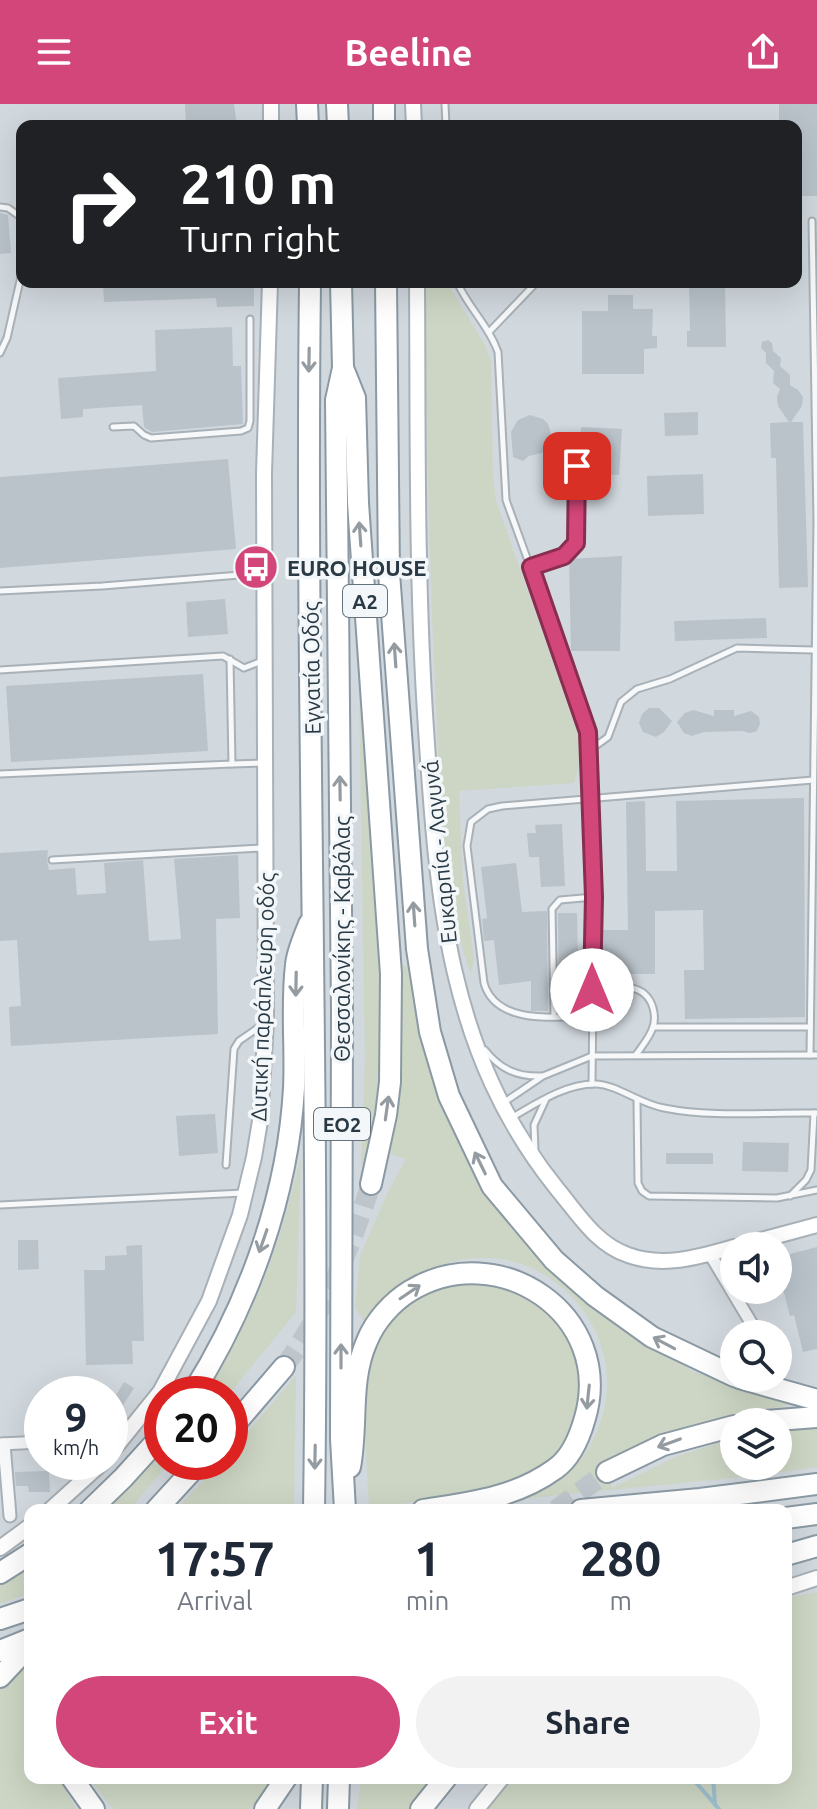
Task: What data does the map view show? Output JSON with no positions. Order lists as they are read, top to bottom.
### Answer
{
  "streets": {
    "highway": [
      "Α2",
      "Εγνατία Οδός",
      "Θεσσαλονίκης - Καβάλας",
      "ΕΟ2"
    ],
    "street": ["Ευκαρπία - Λαγυνά", "Δυτική παράπλευρη οδός"]
  },
  "crossings": [
    ["Α2", "Εγνατία Οδός"],
    ["Α2", "Θεσσαλονίκης - Καβάλας"],
    ["Εγνατία Οδός", "Θεσσαλονίκης - Καβάλας"]
  ],
  "places": {
    "bus stop": ["EURO HOUSE"]
  },
  "page": {
    "header": "Beeline",
    "turn": ["210 m", "Turn right"],
    "speed": "9 km/h",
    "limit": "20",
    "eta": [
      "17:57",
      "Arrival",
      "1",
      "min",
      "280",
      "m"
    ],
    "buttons": ["Exit", "Share"]
  }
}
